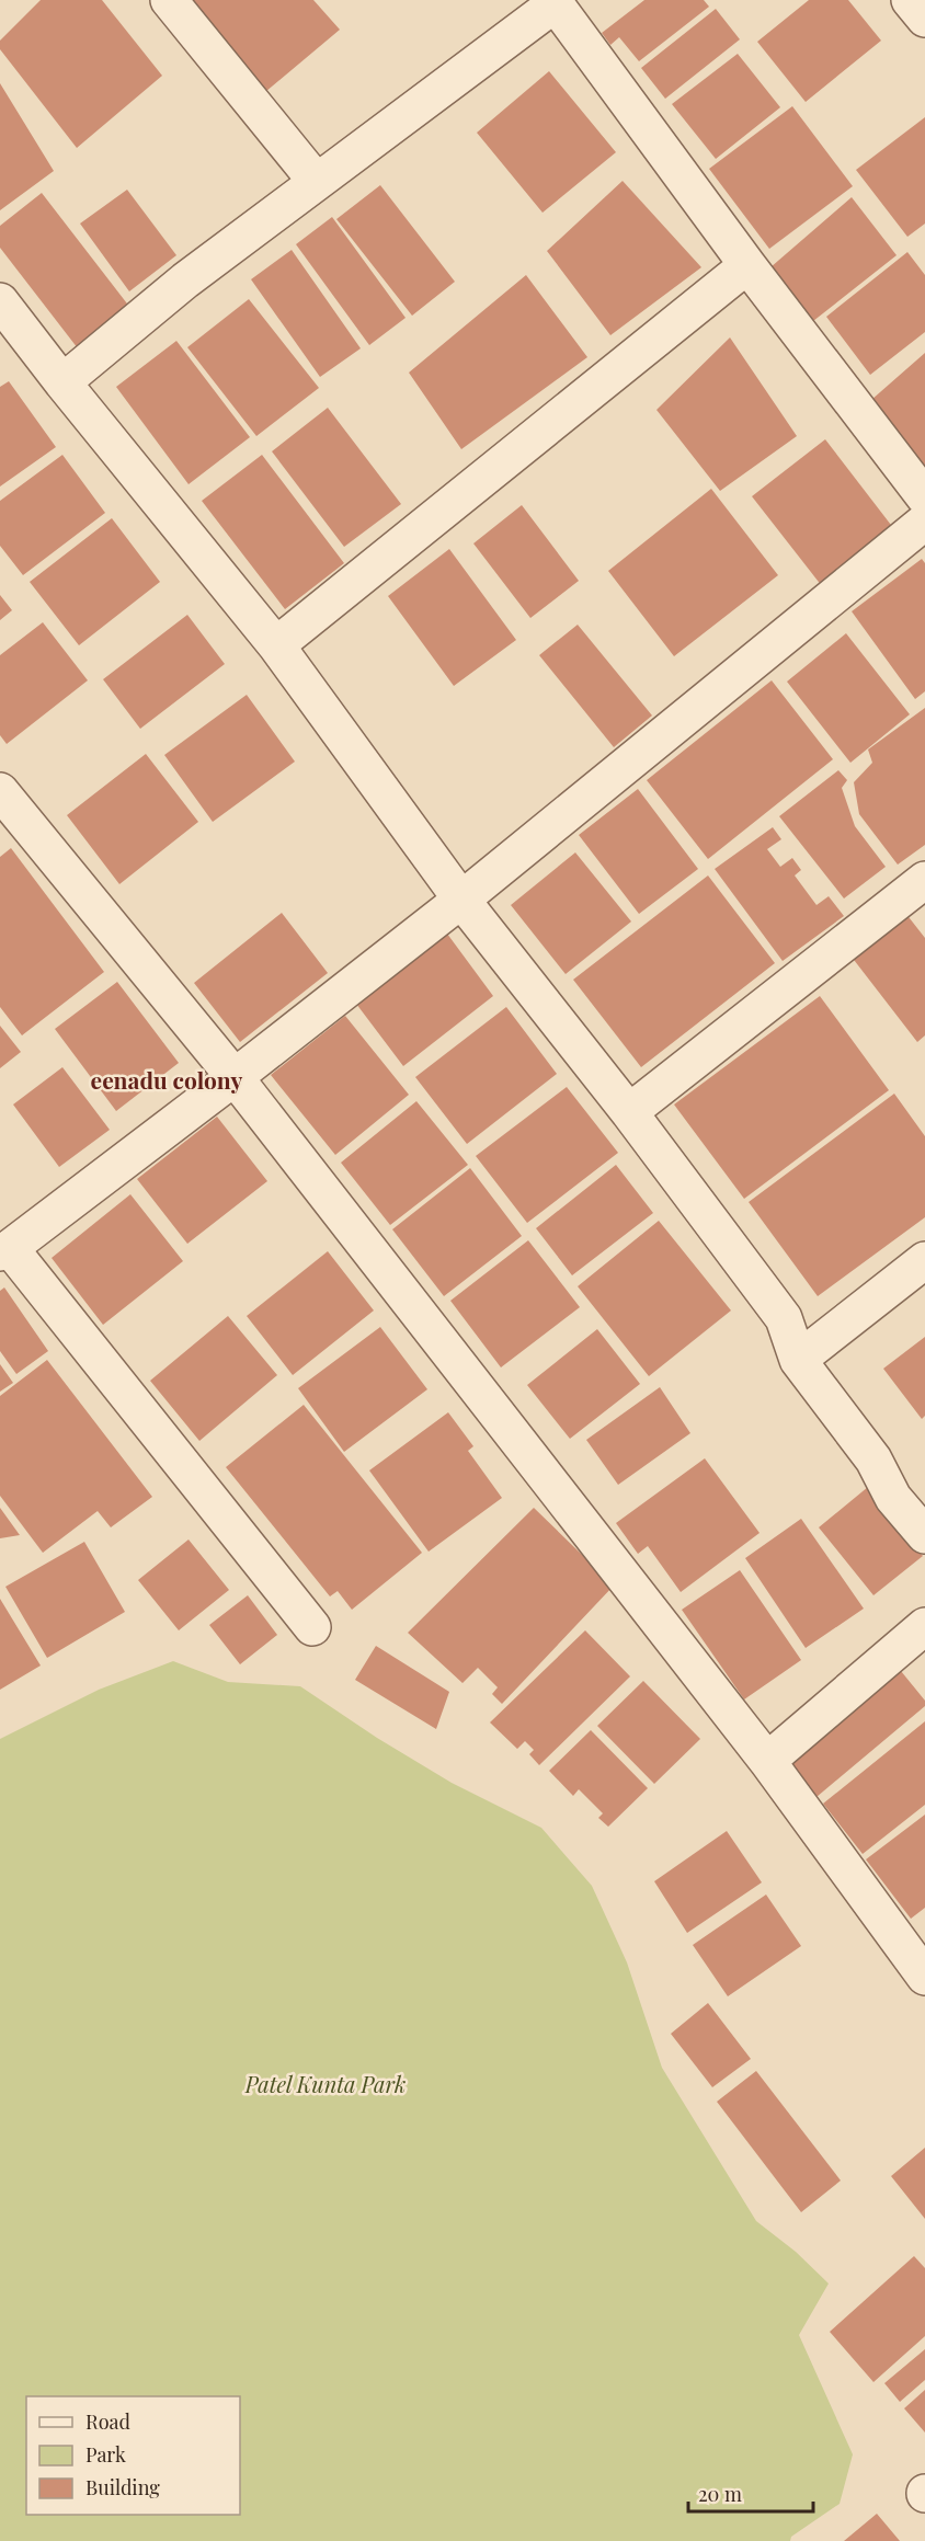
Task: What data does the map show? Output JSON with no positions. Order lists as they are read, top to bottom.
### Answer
{
  "districts": ["eenadu colony"],
  "parks": ["Patel Kunta Park"],
  "legend": ["Road", "Park", "Building"],
  "scale_bar": "20 m"
}
